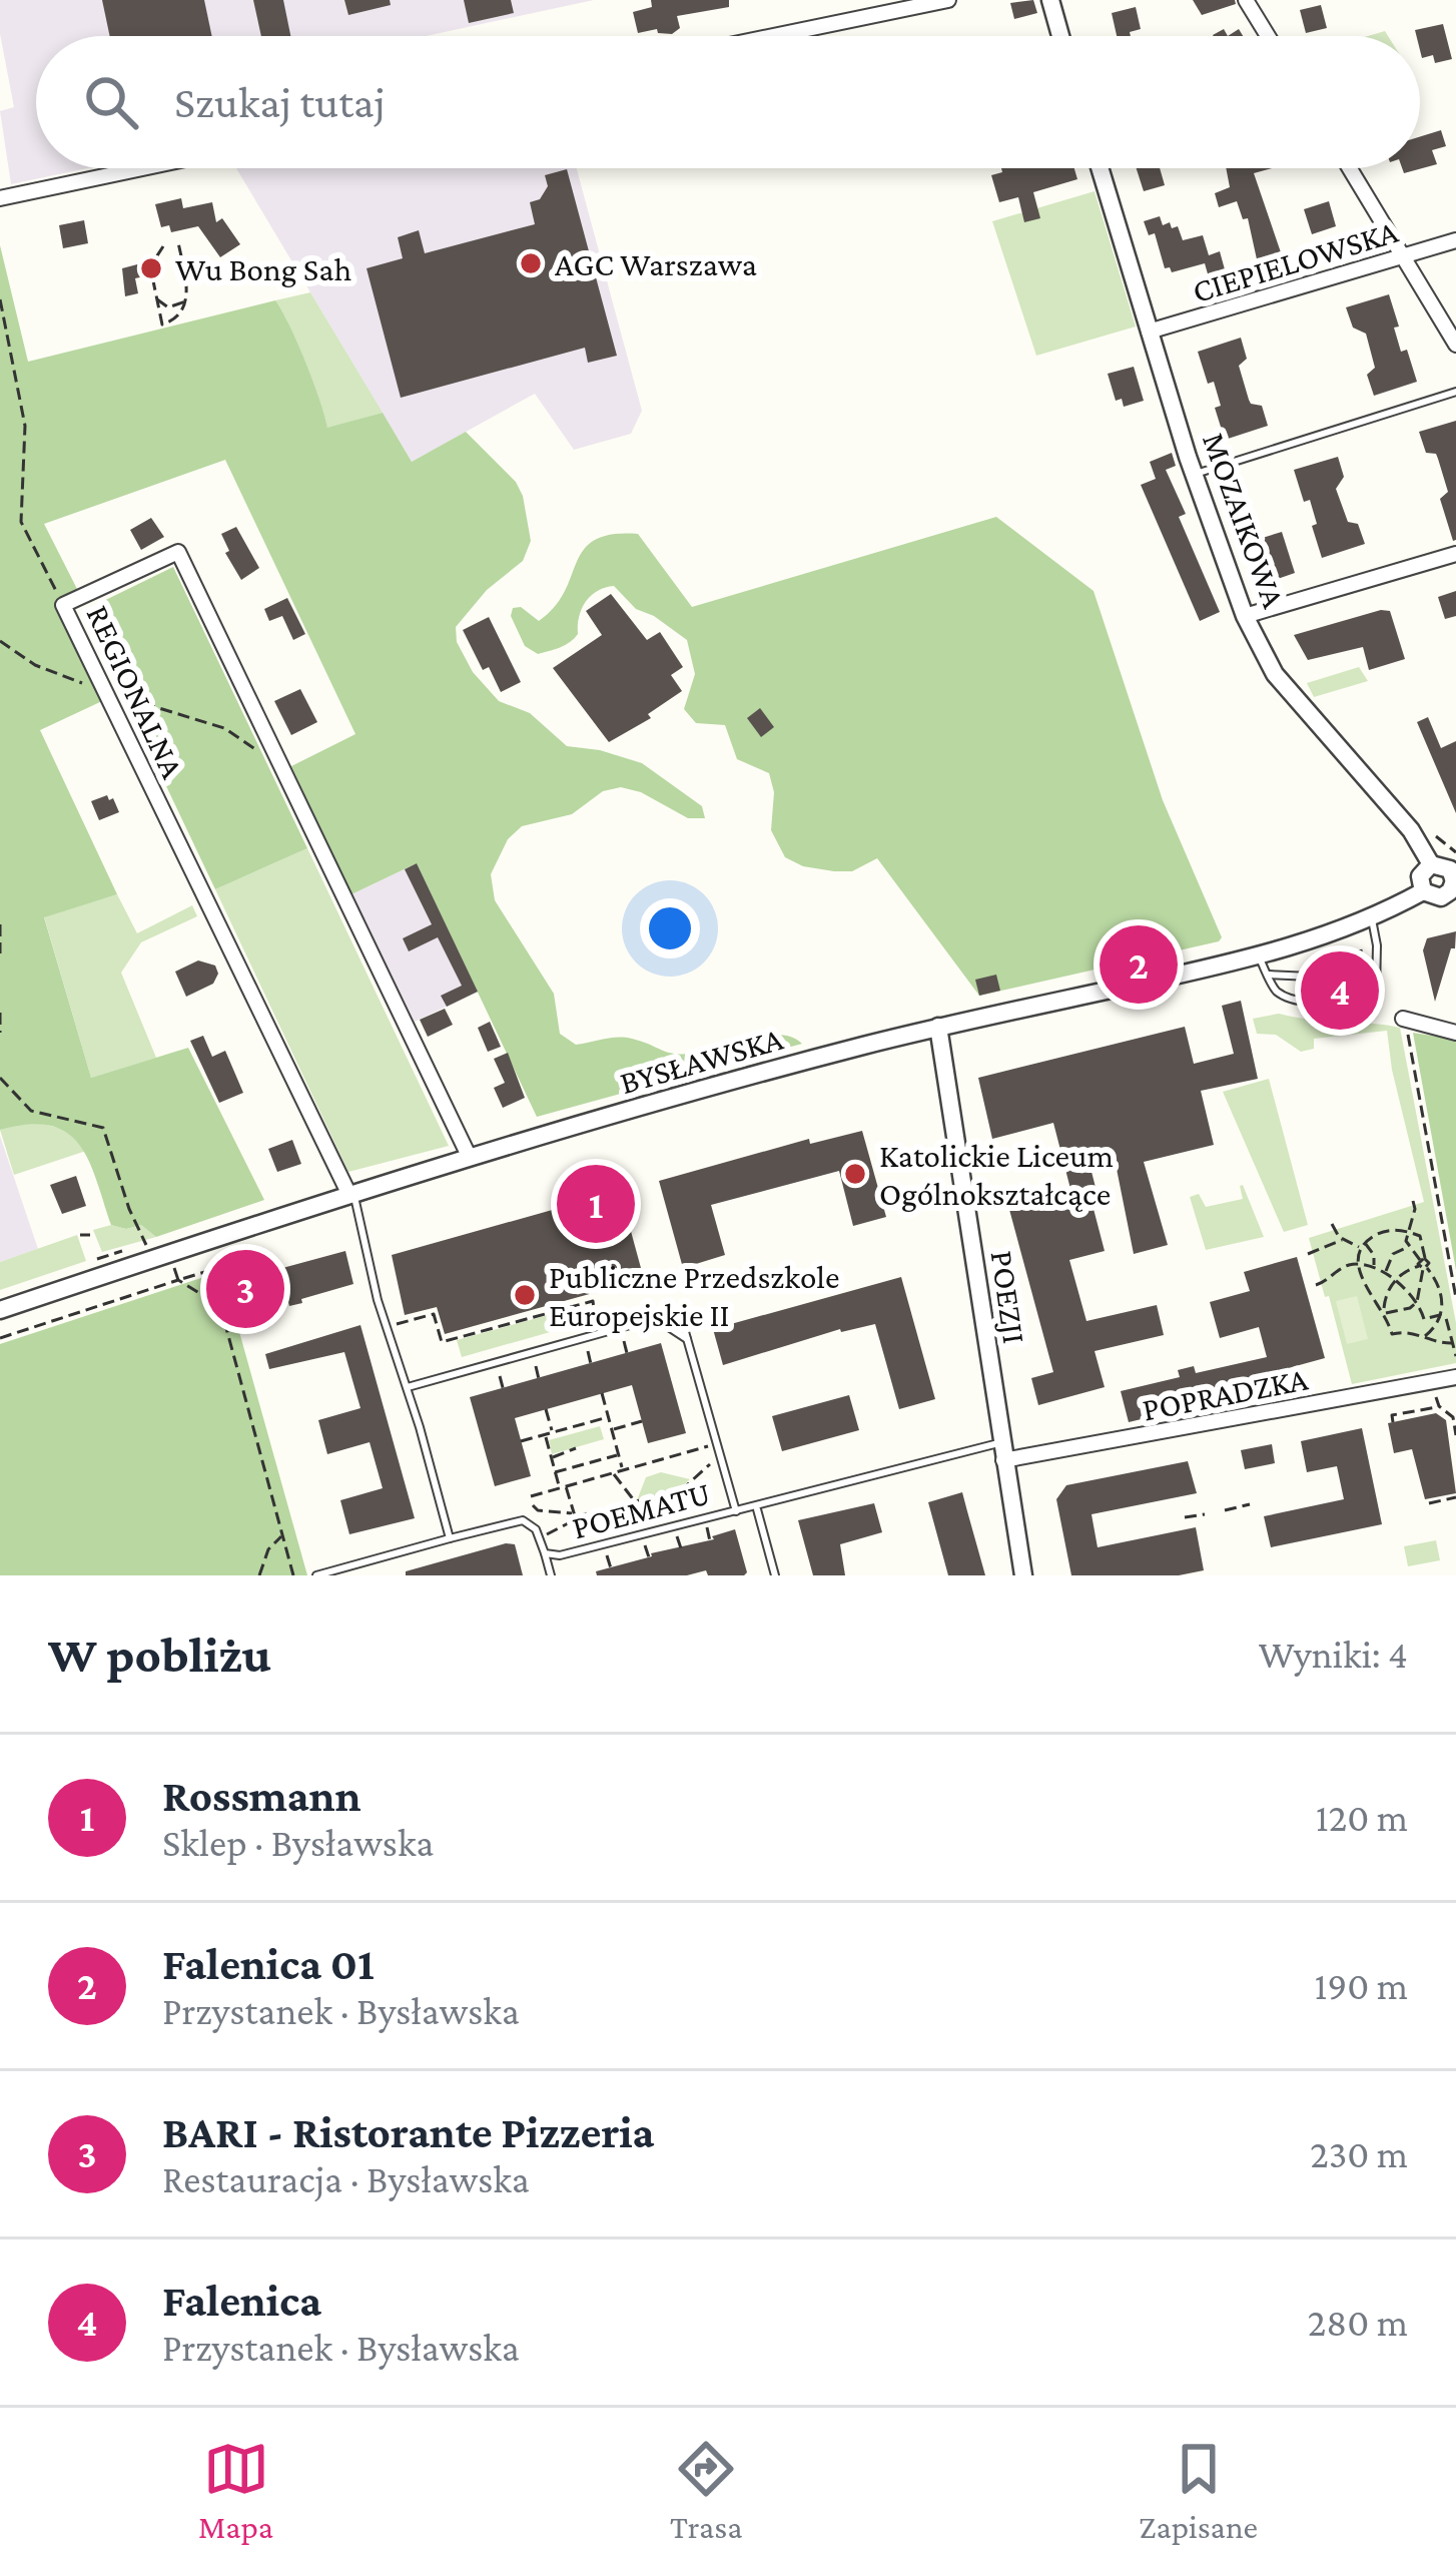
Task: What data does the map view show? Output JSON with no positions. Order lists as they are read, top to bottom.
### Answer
{
  "streets": {
    "street": [
      "CIEPIELOWSKA",
      "MOZAIKOWA",
      "REGIONALNA",
      "BYSŁAWSKA",
      "POEZJI",
      "POPRADZKA"
    ],
    "lane": ["POEMATU"]
  },
  "crossings": [
    ["CIEPIELOWSKA", "MOZAIKOWA"],
    ["MOZAIKOWA", "BYSŁAWSKA"],
    ["REGIONALNA", "BYSŁAWSKA"],
    ["BYSŁAWSKA", "POEZJI"],
    ["POEZJI", "POPRADZKA"],
    ["POEZJI", "POEMATU"],
    ["POPRADZKA", "POEMATU"]
  ],
  "places": [
    "AGC Warszawa",
    "Wu Bong Sah",
    "Katolickie Liceum Ogólnokształcące",
    "Publiczne Przedszkole Europejskie II"
  ],
  "page": {
    "search": "Szukaj tutaj",
    "pins": [
      "2",
      "4",
      "1",
      "3"
    ],
    "heading": ["W pobliżu", "Wyniki: 4"],
    "list": [
      {
        "mark": "1",
        "name": "Rossmann",
        "note": "Sklep · Bysławska",
        "value": "120 m"
      },
      {
        "mark": "2",
        "name": "Falenica 01",
        "note": "Przystanek · Bysławska",
        "value": "190 m"
      },
      {
        "mark": "3",
        "name": "BARI - Ristorante Pizzeria",
        "note": "Restauracja · Bysławska",
        "value": "230 m"
      },
      {
        "mark": "4",
        "name": "Falenica",
        "note": "Przystanek · Bysławska",
        "value": "280 m"
      }
    ],
    "nav": ["Mapa", "Trasa", "Zapisane"]
  }
}
